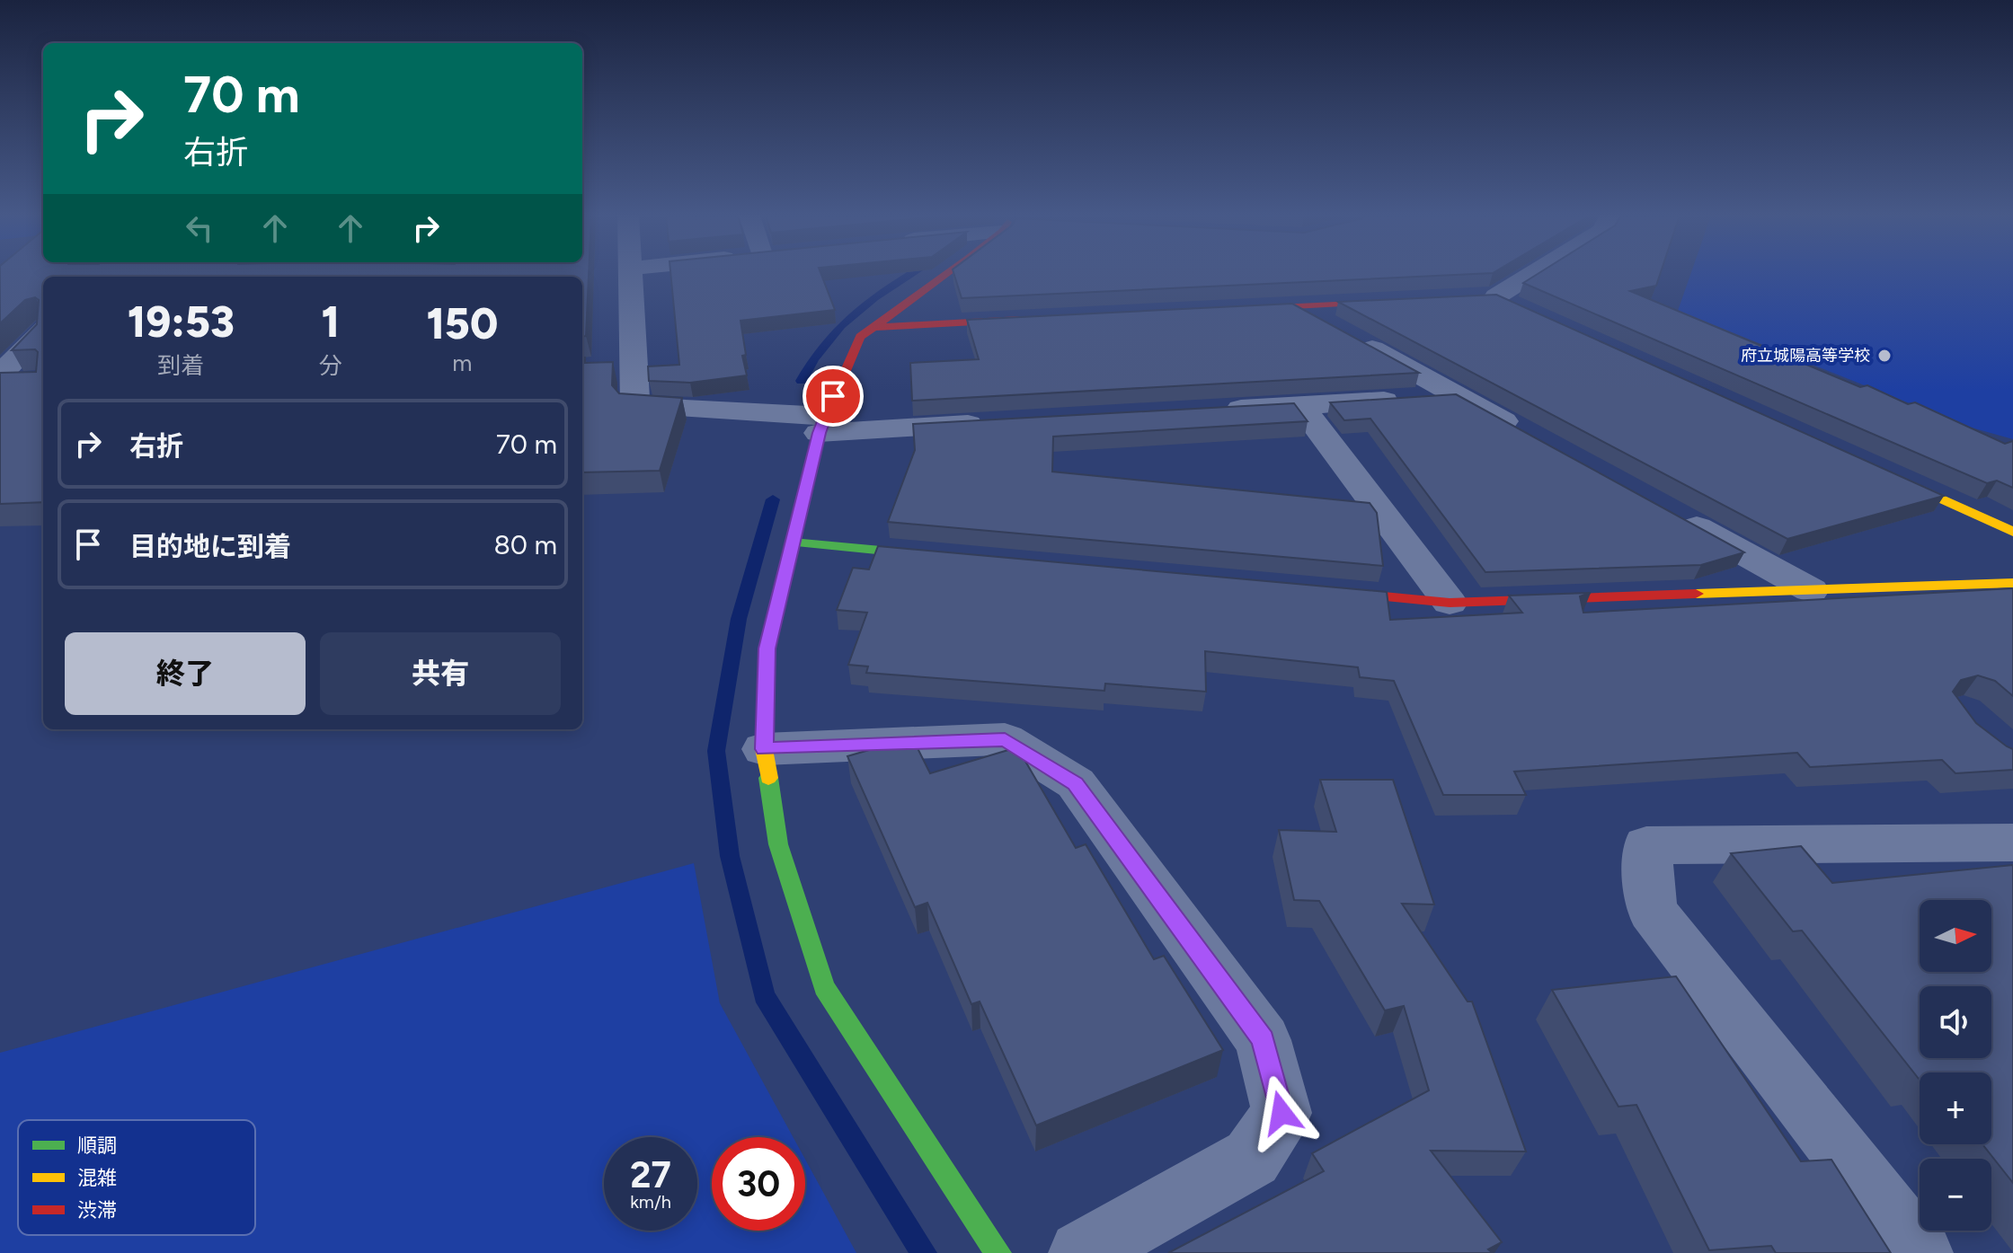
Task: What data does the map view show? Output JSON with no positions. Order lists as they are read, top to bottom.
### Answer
{
  "places": ["府立城陽高等学校"],
  "legend": ["順調", "混雑", "渋滞"],
  "north": "right",
  "page": {
    "turn": ["70 m", "右折"],
    "eta": [
      "19:53",
      "到着",
      "1",
      "分",
      "150",
      "m"
    ],
    "list": [
      {
        "name": "右折",
        "value": "70 m"
      },
      {
        "name": "目的地に到着",
        "value": "80 m"
      }
    ],
    "buttons": ["終了", "共有"],
    "map_buttons": ["+", "−"],
    "speed": "27 km/h",
    "limit": "30"
  }
}
